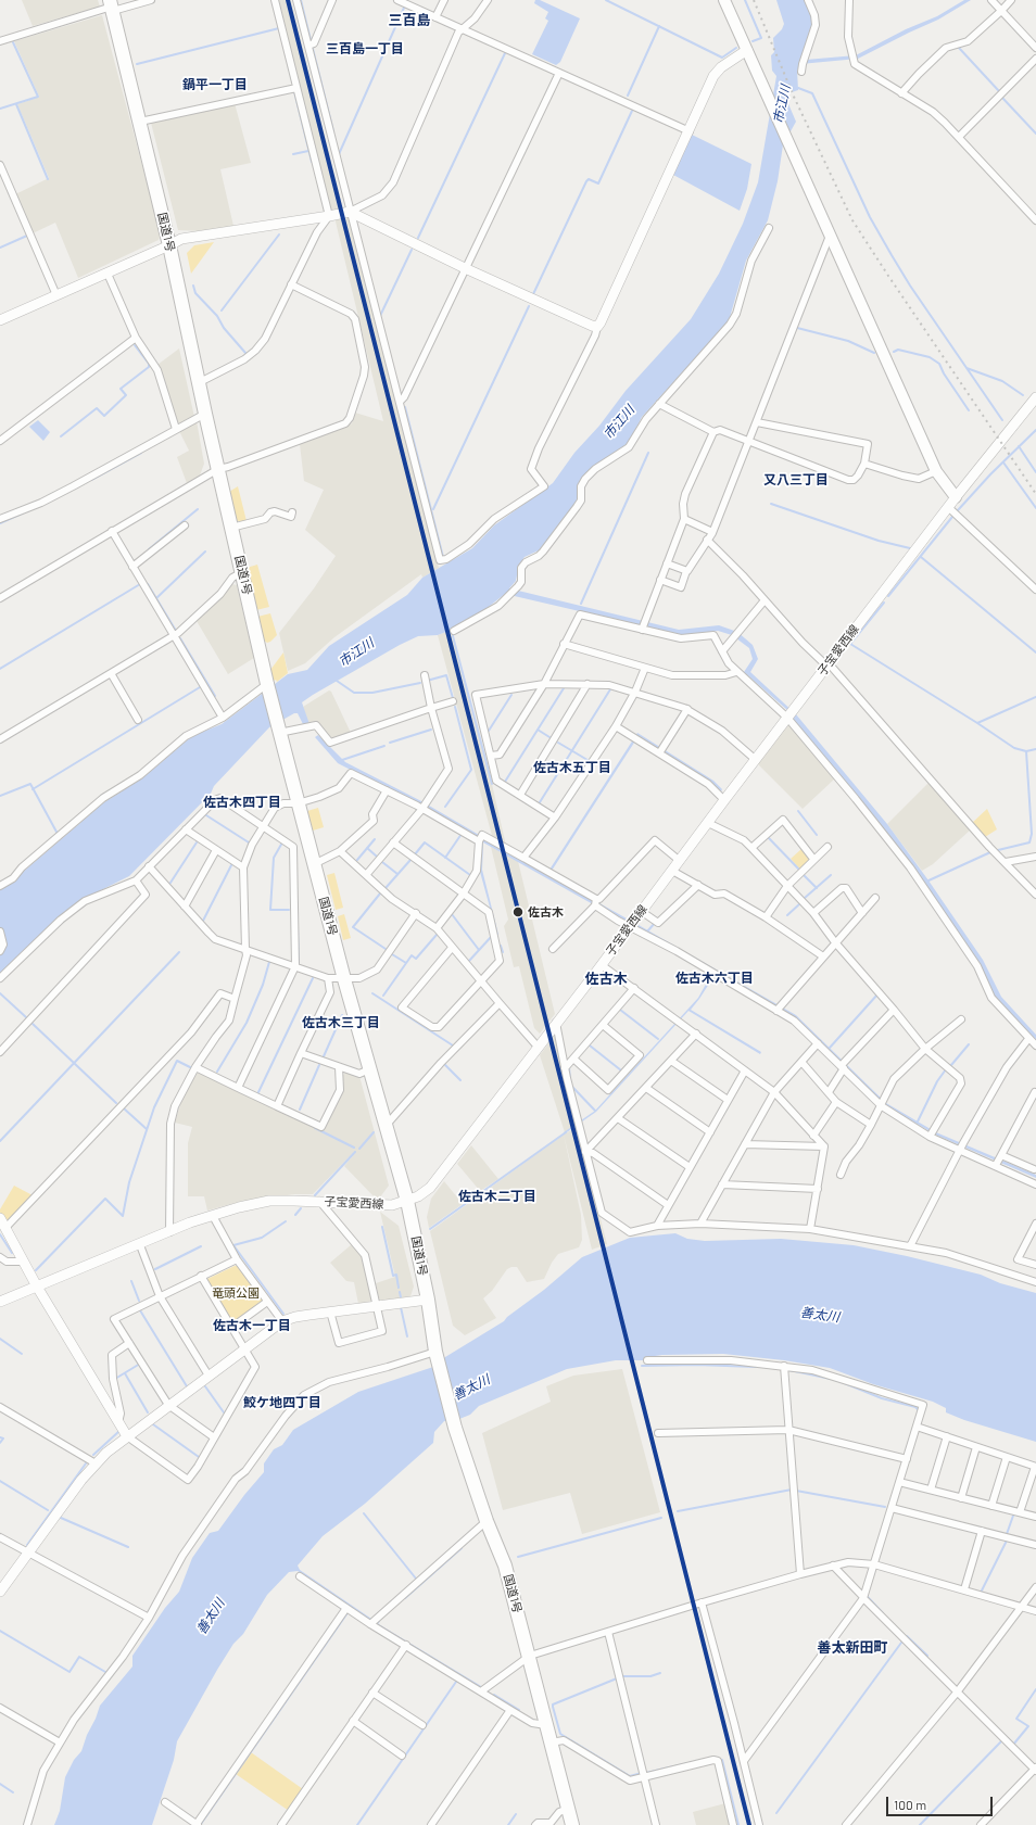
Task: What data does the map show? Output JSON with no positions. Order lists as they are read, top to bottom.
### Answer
{
  "streets": {
    "highway": ["国道1号"],
    "street": ["子宝愛西線"]
  },
  "crossings": [
    ["国道1号", "子宝愛西線"]
  ],
  "districts": [
    "三百島",
    "三百島一丁目",
    "鍋平一丁目",
    "又八三丁目",
    "佐古木五丁目",
    "佐古木四丁目",
    "佐古木六丁目",
    "佐古木",
    "佐古木三丁目",
    "佐古木二丁目",
    "佐古木一丁目",
    "鮫ケ地四丁目",
    "善太新田町"
  ],
  "water": ["市江川", "善太川"],
  "parks": ["竜頭公園"],
  "places": ["佐古木"],
  "scale_bar": "100 m"
}
